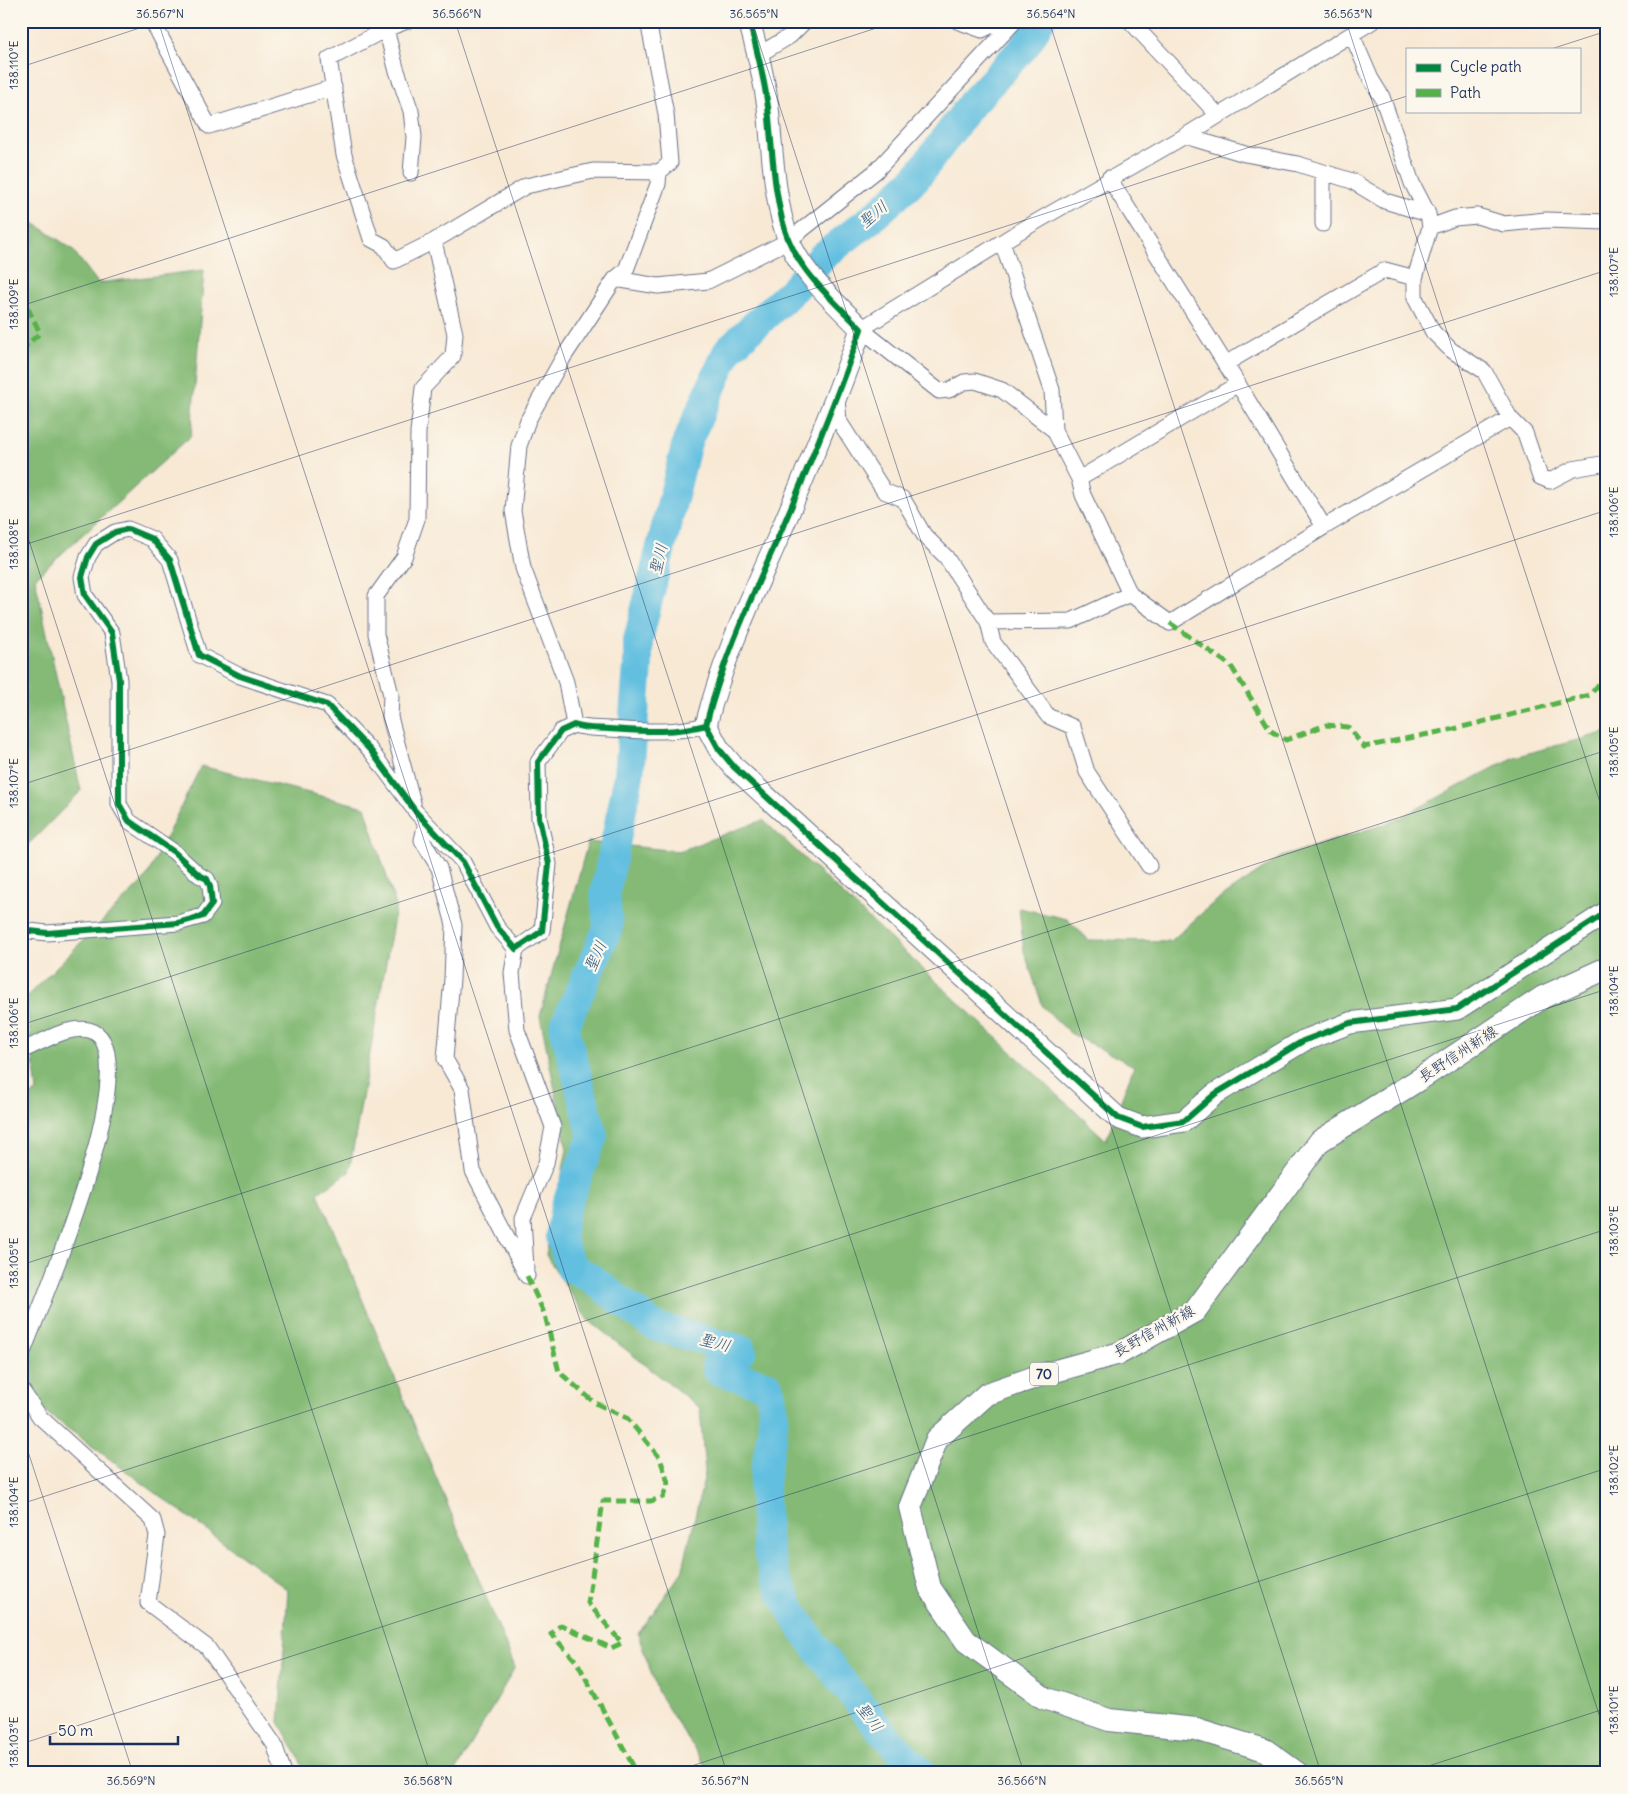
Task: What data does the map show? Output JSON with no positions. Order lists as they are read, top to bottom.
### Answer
{
  "streets": {
    "main road": ["長野信州新線", "70"]
  },
  "water": ["聖川"],
  "legend": ["Cycle path", "Path"],
  "scale_bar": "50 m",
  "coordinates": [
    "36.567°N",
    "36.566°N",
    "36.565°N",
    "36.564°N",
    "36.563°N",
    "138.110°E",
    "138.107°E",
    "138.109°E",
    "138.106°E",
    "138.108°E",
    "138.105°E",
    "138.104°E",
    "138.103°E",
    "138.102°E",
    "138.101°E",
    "36.569°N",
    "36.568°N"
  ]
}
